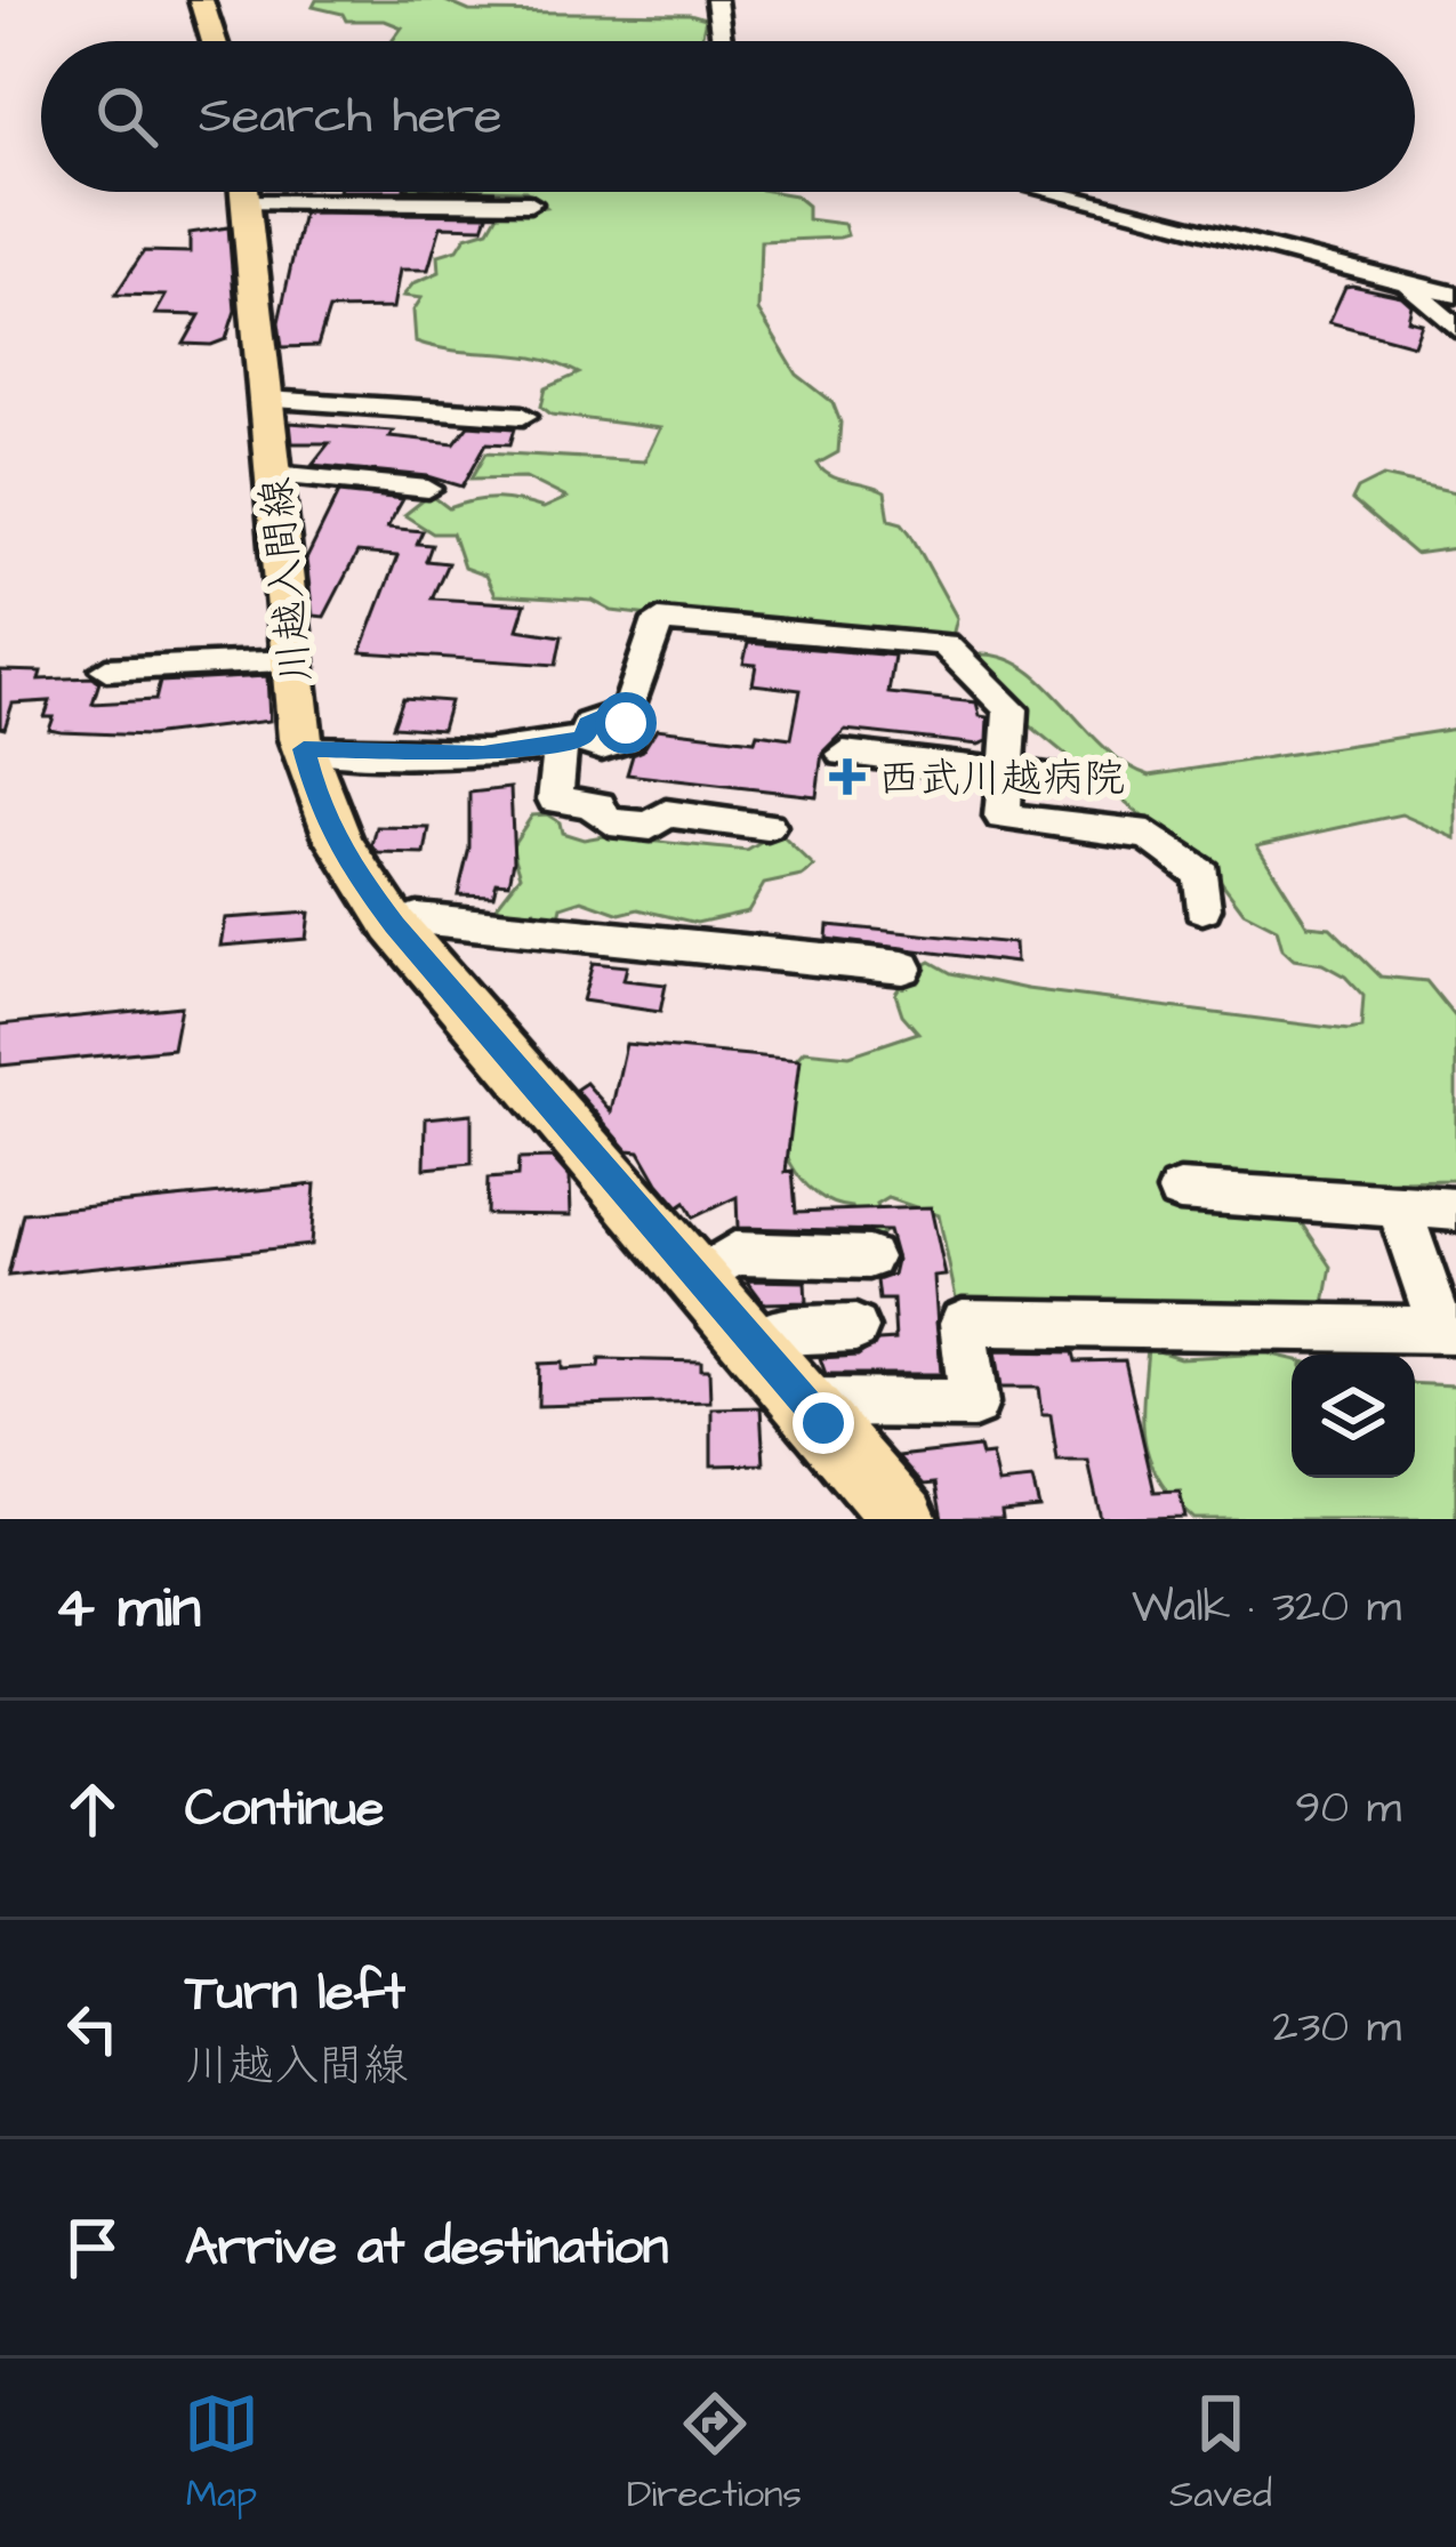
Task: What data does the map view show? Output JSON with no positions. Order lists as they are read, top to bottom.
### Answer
{
  "streets": {
    "main road": ["川越入間線"]
  },
  "places": {
    "health": ["西武川越病院"]
  },
  "page": {
    "search": "Search here",
    "heading": ["4 min", "Walk · 320 m"],
    "list": [
      ["Continue", "90 m"],
      ["Turn left", "川越入間線", "230 m"],
      "Arrive at destination"
    ],
    "nav": ["Map", "Directions", "Saved"]
  }
}
